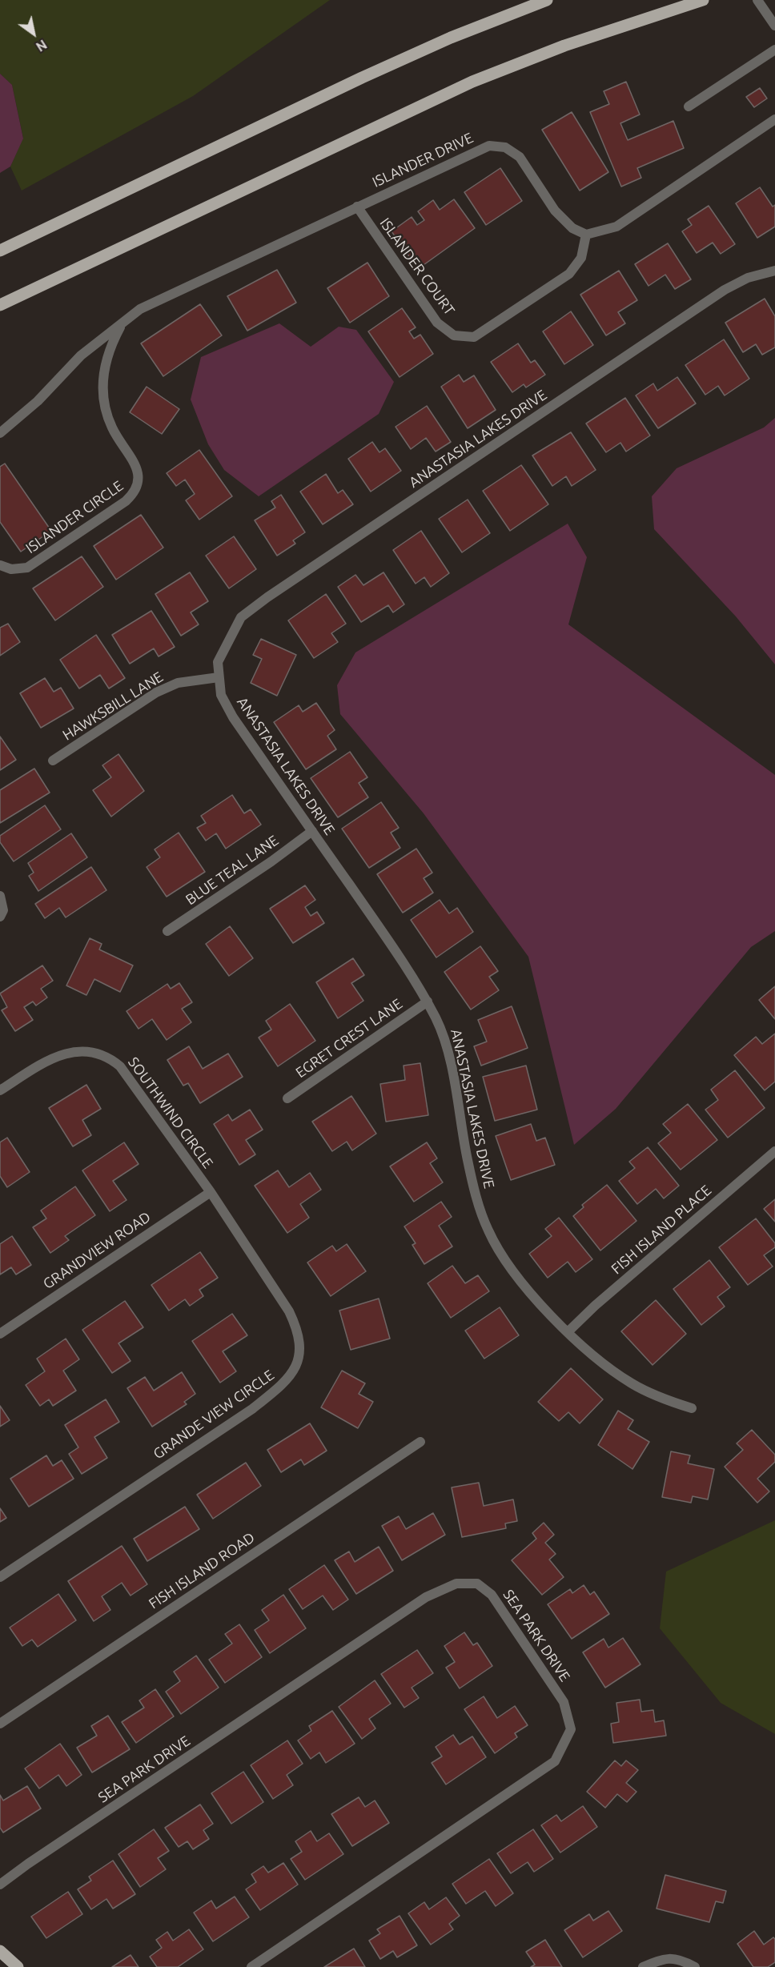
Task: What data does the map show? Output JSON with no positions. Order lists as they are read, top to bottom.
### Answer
{
  "streets": {
    "street": [
      "ISLANDER DRIVE",
      "ISLANDER COURT",
      "ANASTASIA LAKES DRIVE",
      "ISLANDER CIRCLE",
      "HAWKSBILL LANE",
      "BLUE TEAL LANE",
      "EGRET CREST LANE",
      "SOUTHWIND CIRCLE",
      "FISH ISLAND PLACE",
      "GRANDVIEW ROAD",
      "GRANDE VIEW CIRCLE",
      "FISH ISLAND ROAD",
      "SEA PARK DRIVE"
    ]
  },
  "crossings": [
    ["ISLANDER DRIVE", "ISLANDER COURT"],
    ["ISLANDER DRIVE", "ISLANDER CIRCLE"],
    ["ANASTASIA LAKES DRIVE", "HAWKSBILL LANE"],
    ["ANASTASIA LAKES DRIVE", "BLUE TEAL LANE"],
    ["ANASTASIA LAKES DRIVE", "EGRET CREST LANE"],
    ["ANASTASIA LAKES DRIVE", "FISH ISLAND PLACE"],
    ["SOUTHWIND CIRCLE", "GRANDVIEW ROAD"],
    ["SOUTHWIND CIRCLE", "GRANDE VIEW CIRCLE"],
    ["GRANDVIEW ROAD", "GRANDE VIEW CIRCLE"]
  ],
  "north": "bottom right"
}
